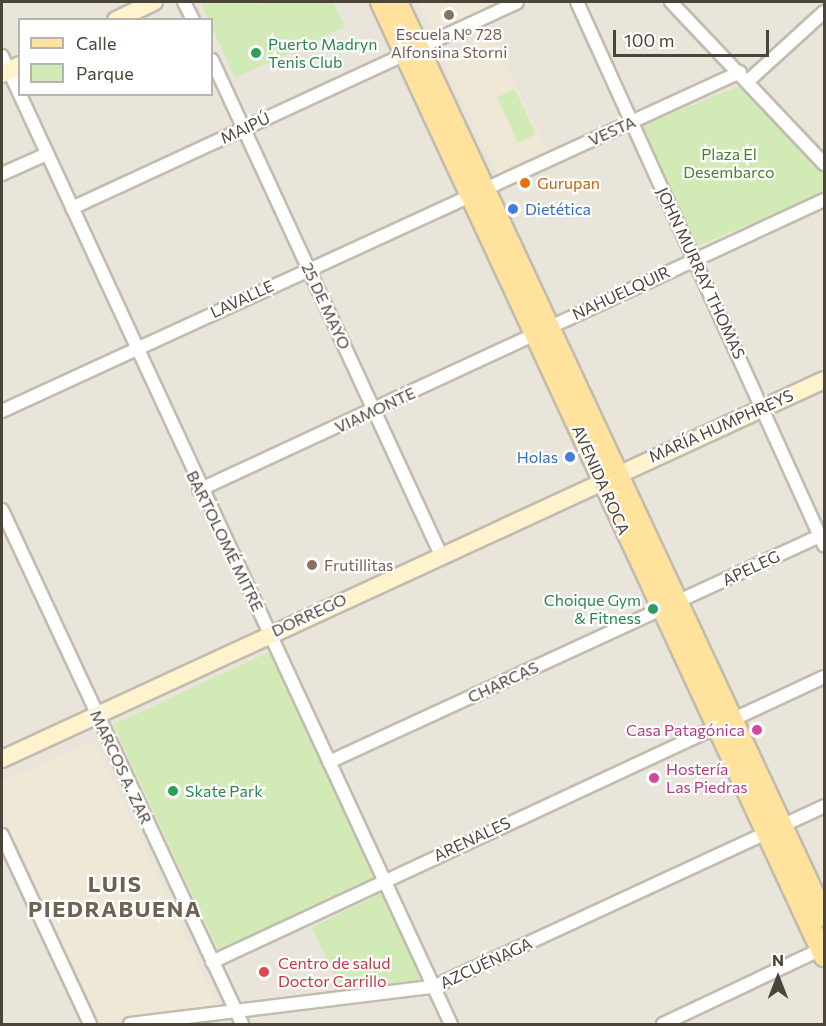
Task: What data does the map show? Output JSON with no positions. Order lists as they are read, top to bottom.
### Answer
{
  "streets": {
    "main road": ["MARÍA HUMPHREYS", "AVENIDA ROCA", "DORREGO"],
    "street": [
      "MAIPÚ",
      "VESTA",
      "JOHN MURRAY THOMAS",
      "NAHUELQUIR",
      "LAVALLE",
      "25 DE MAYO",
      "VIAMONTE",
      "BARTOLOMÉ MITRE",
      "APELEG",
      "CHARCAS",
      "MARCOS A. ZAR",
      "ARENALES",
      "AZCUÉNAGA"
    ]
  },
  "crossings": [
    ["MAIPÚ", "25 DE MAYO"],
    ["MAIPÚ", "AVENIDA ROCA"],
    ["MAIPÚ", "BARTOLOMÉ MITRE"],
    ["VESTA", "JOHN MURRAY THOMAS"],
    ["VESTA", "LAVALLE"],
    ["VESTA", "AVENIDA ROCA"],
    ["JOHN MURRAY THOMAS", "NAHUELQUIR"],
    ["JOHN MURRAY THOMAS", "MARÍA HUMPHREYS"],
    ["JOHN MURRAY THOMAS", "APELEG"],
    ["NAHUELQUIR", "VIAMONTE"],
    ["NAHUELQUIR", "AVENIDA ROCA"],
    ["LAVALLE", "25 DE MAYO"],
    ["LAVALLE", "AVENIDA ROCA"],
    ["LAVALLE", "BARTOLOMÉ MITRE"],
    ["25 DE MAYO", "VIAMONTE"],
    ["25 DE MAYO", "DORREGO"],
    ["VIAMONTE", "AVENIDA ROCA"],
    ["VIAMONTE", "BARTOLOMÉ MITRE"],
    ["MARÍA HUMPHREYS", "AVENIDA ROCA"],
    ["MARÍA HUMPHREYS", "DORREGO"],
    ["AVENIDA ROCA", "APELEG"],
    ["AVENIDA ROCA", "DORREGO"],
    ["AVENIDA ROCA", "CHARCAS"],
    ["AVENIDA ROCA", "ARENALES"],
    ["AVENIDA ROCA", "AZCUÉNAGA"],
    ["BARTOLOMÉ MITRE", "DORREGO"],
    ["BARTOLOMÉ MITRE", "CHARCAS"],
    ["BARTOLOMÉ MITRE", "ARENALES"],
    ["BARTOLOMÉ MITRE", "AZCUÉNAGA"],
    ["APELEG", "CHARCAS"],
    ["DORREGO", "MARCOS A. ZAR"],
    ["MARCOS A. ZAR", "ARENALES"],
    ["MARCOS A. ZAR", "AZCUÉNAGA"]
  ],
  "districts": ["LUIS PIEDRABUENA"],
  "parks": ["Plaza El Desembarco"],
  "places": [
    "Escuela Nº 728 Alfonsina Storni",
    "Puerto Madryn Tenis Club",
    "Gurupan",
    "Dietética",
    "Holas",
    "Frutillitas",
    "Choique Gym & Fitness",
    "Casa Patagónica",
    "Hostería Las Piedras",
    "Skate Park",
    "Centro de salud Doctor Carrillo"
  ],
  "legend": ["Calle", "Parque"],
  "scale_bar": "100 m",
  "north": "top"
}
